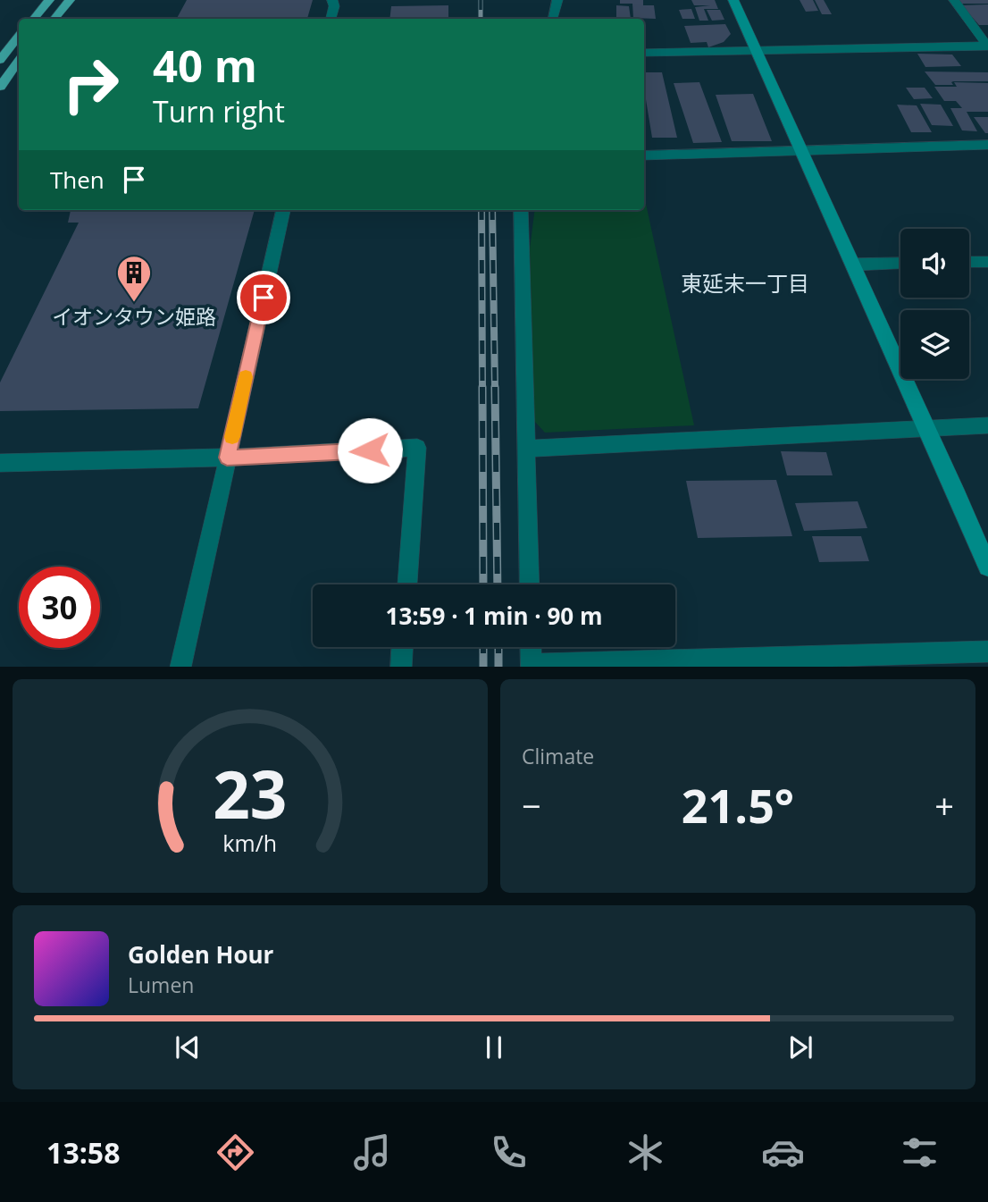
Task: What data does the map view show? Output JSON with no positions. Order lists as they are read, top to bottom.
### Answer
{
  "districts": ["東延末一丁目"],
  "places": {
    "building": ["イオンタウン姫路"]
  },
  "page": {
    "turn": ["40 m", "Turn right"],
    "then": "Then",
    "limit": "30",
    "trip": "13:59 · 1 min · 90 m",
    "tile": "Climate",
    "heat": ["−", "21.5°", "+"],
    "song": ["Golden Hour", "Lumen"],
    "tabs": "13:58",
    "gauge": ["23", "km/h"]
  }
}
